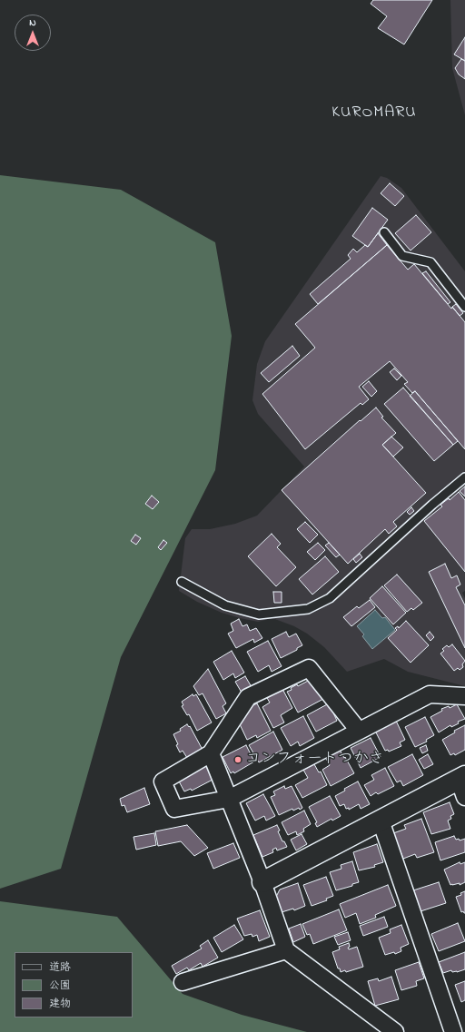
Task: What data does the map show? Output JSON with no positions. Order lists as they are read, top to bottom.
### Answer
{
  "districts": ["KUROMARU"],
  "places": ["コンフォートつかさ"],
  "legend": ["道路", "公園", "建物"],
  "north": "top"
}
